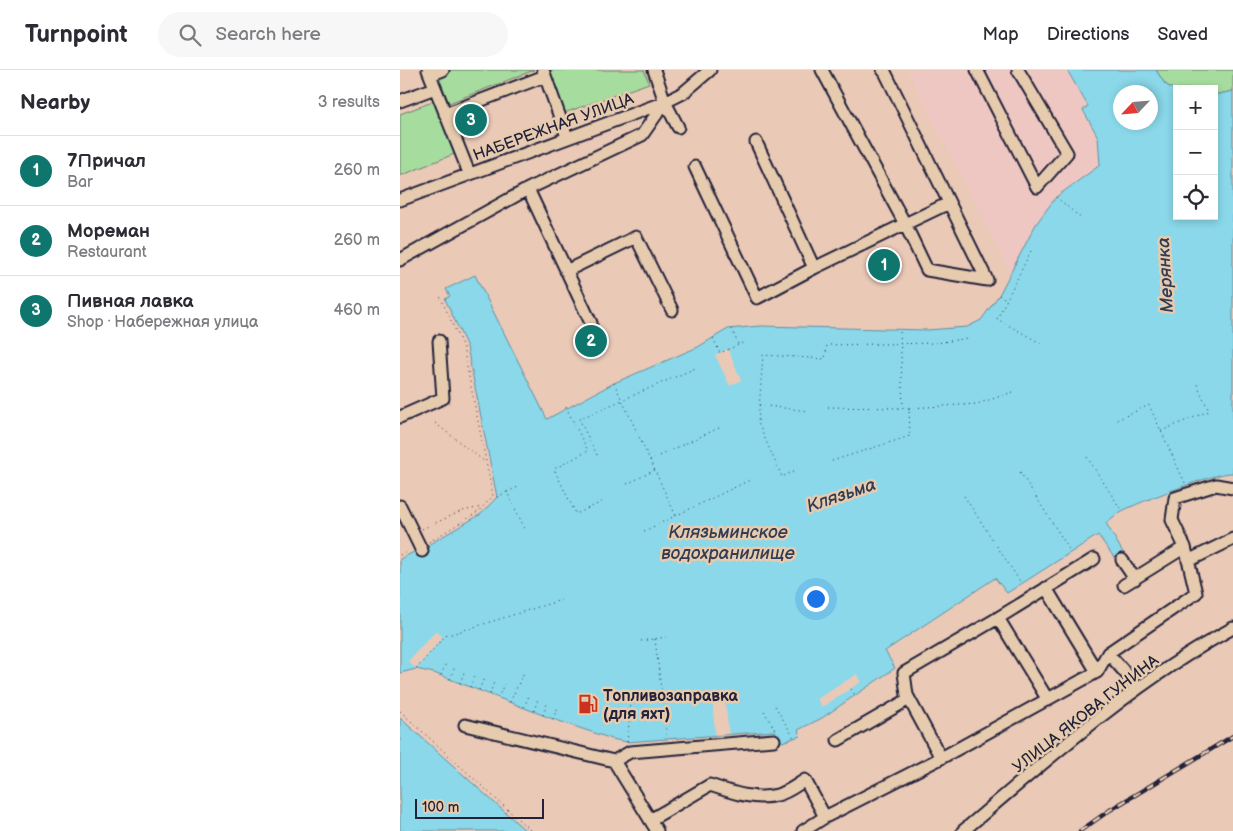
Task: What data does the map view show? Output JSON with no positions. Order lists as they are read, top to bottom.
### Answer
{
  "streets": {
    "street": ["НАБЕРЕЖНАЯ УЛИЦА", "УЛИЦА ЯКОВА ГУНИНА"]
  },
  "water": ["Мерянка", "Клязьма", "Клязьминское водохранилище"],
  "places": {
    "fuel station": ["Топливозаправка (для яхт)"]
  },
  "scale_bar": "100 m",
  "north": "bottom left",
  "page": {
    "header": "Turnpoint",
    "search": "Search here",
    "nav": ["Map", "Directions", "Saved"],
    "heading": ["Nearby", "3 results"],
    "map_buttons": ["+", "−"],
    "pins": ["3", "1", "2"],
    "list": [
      {
        "mark": "1",
        "name": "7Причал",
        "note": "Bar",
        "value": "260 m"
      },
      {
        "mark": "2",
        "name": "Мореман",
        "note": "Restaurant",
        "value": "260 m"
      },
      {
        "mark": "3",
        "name": "Пивная лавка",
        "note": "Shop · Набережная улица",
        "value": "460 m"
      }
    ],
    "scale": "100 m"
  }
}
